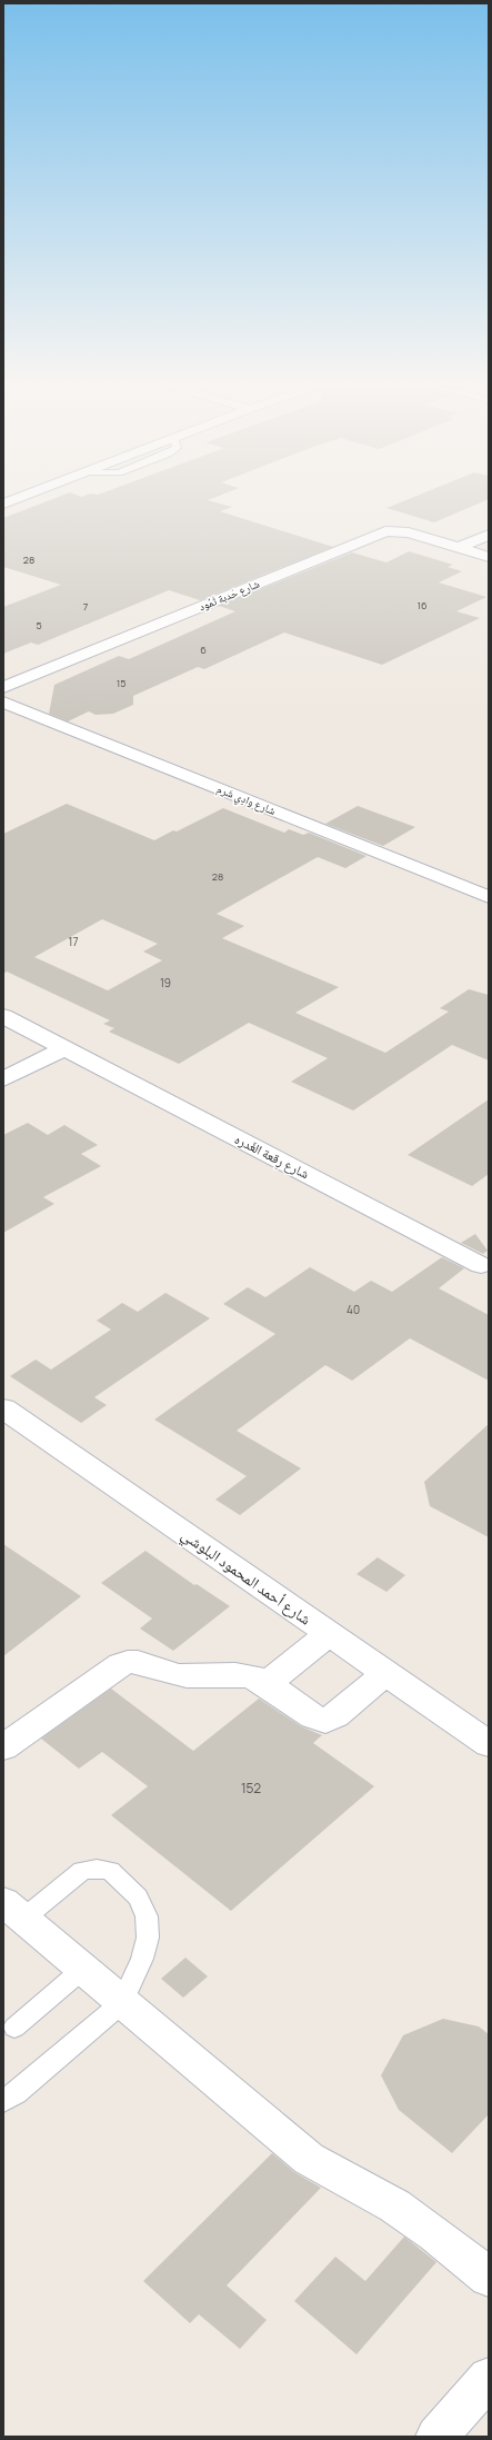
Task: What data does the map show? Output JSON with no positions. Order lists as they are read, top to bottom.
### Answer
{
  "streets": {
    "street": [
      "شارع حَدبة ثَمُود",
      "شارع وادِي شَرم",
      "شارع رِقعة الغَدره",
      "شارع أحمد المحمود البلوشي"
    ]
  },
  "house_numbers": [
    "28",
    "16",
    "7",
    "5",
    "6",
    "15",
    "28",
    "17",
    "19",
    "40",
    "152"
  ]
}
